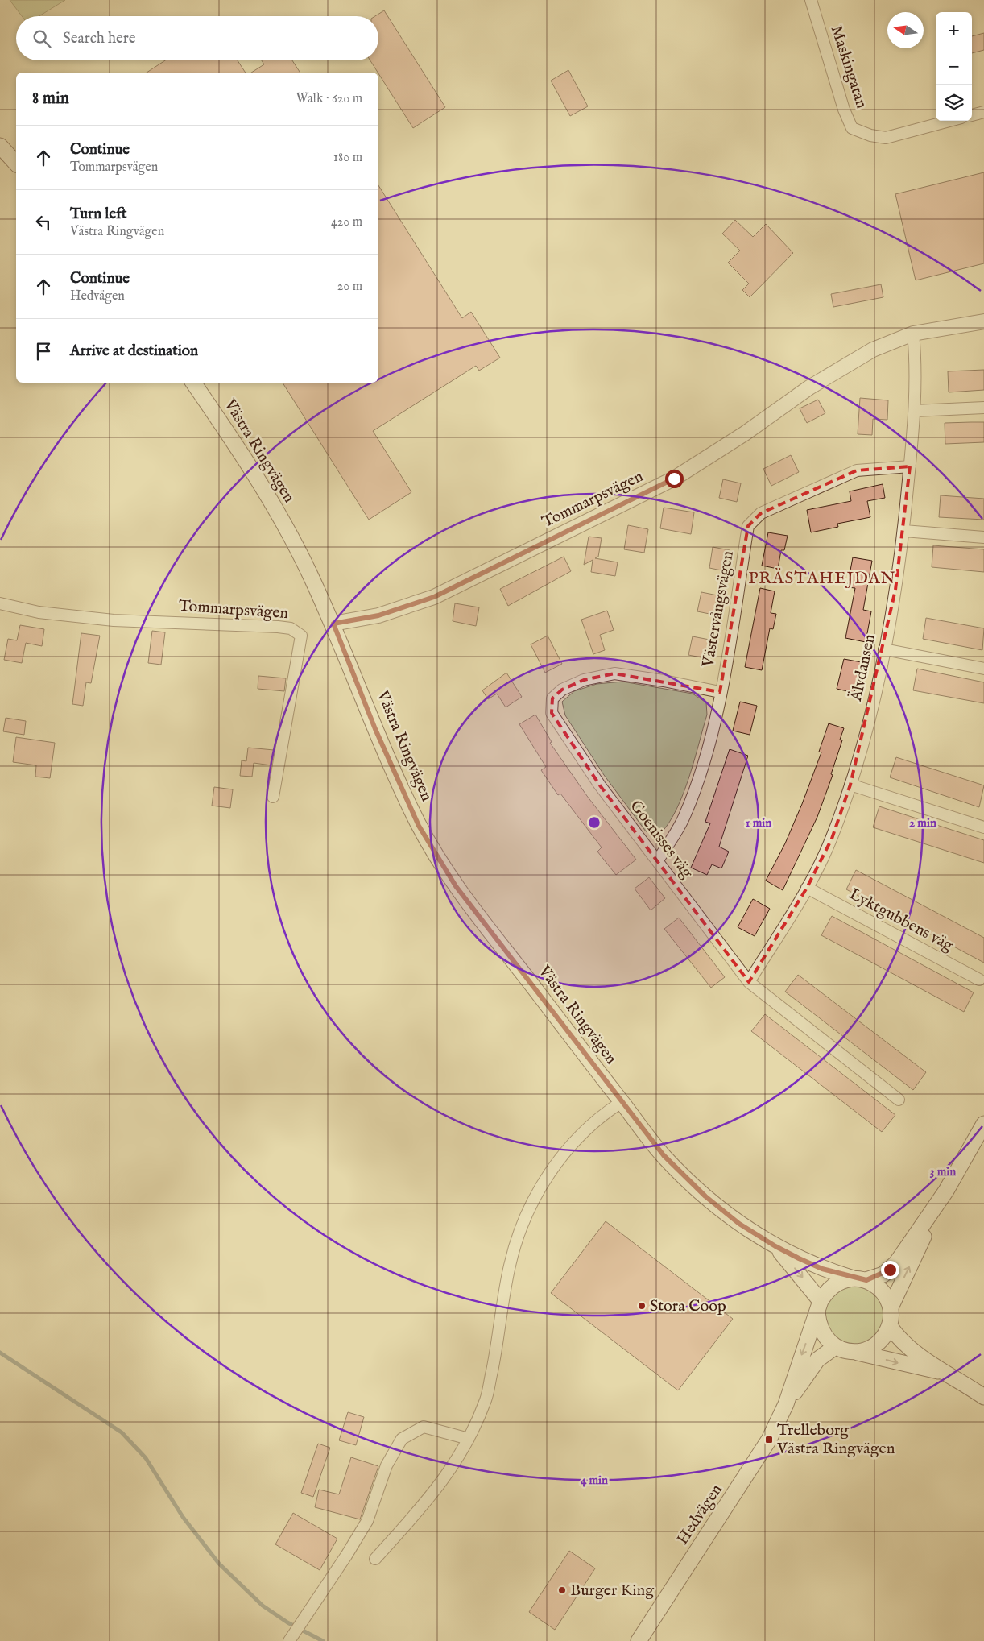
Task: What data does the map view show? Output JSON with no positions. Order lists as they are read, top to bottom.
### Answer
{
  "streets": {
    "main road": ["Västra Ringvägen", "Hedvägen"],
    "street": [
      "Maskingatan",
      "Tommarpsvägen",
      "Västervångsvägen",
      "Älvdansen",
      "Goenisses väg",
      "Lyktgubbens väg"
    ]
  },
  "crossings": [
    ["Västra Ringvägen", "Tommarpsvägen"],
    ["Västra Ringvägen", "Hedvägen"],
    ["Tommarpsvägen", "Älvdansen"],
    ["Västervångsvägen", "Älvdansen"],
    ["Västervångsvägen", "Goenisses väg"],
    ["Älvdansen", "Goenisses väg"],
    ["Älvdansen", "Lyktgubbens väg"]
  ],
  "districts": ["PRÄSTAHEJDAN"],
  "places": {
    "other": ["Stora Coop", "Burger King"],
    "transit": ["Trelleborg Västra Ringvägen"]
  },
  "north": "left",
  "page": {
    "map_buttons": ["+", "−"],
    "search": "Search here",
    "heading": ["8 min", "Walk · 620 m"],
    "list": [
      ["Continue", "Tommarpsvägen", "180 m"],
      ["Turn left", "Västra Ringvägen", "420 m"],
      ["Continue", "Hedvägen", "20 m"],
      "Arrive at destination"
    ]
  },
  "rings": [
    "1 min",
    "2 min",
    "3 min",
    "4 min"
  ]
}
